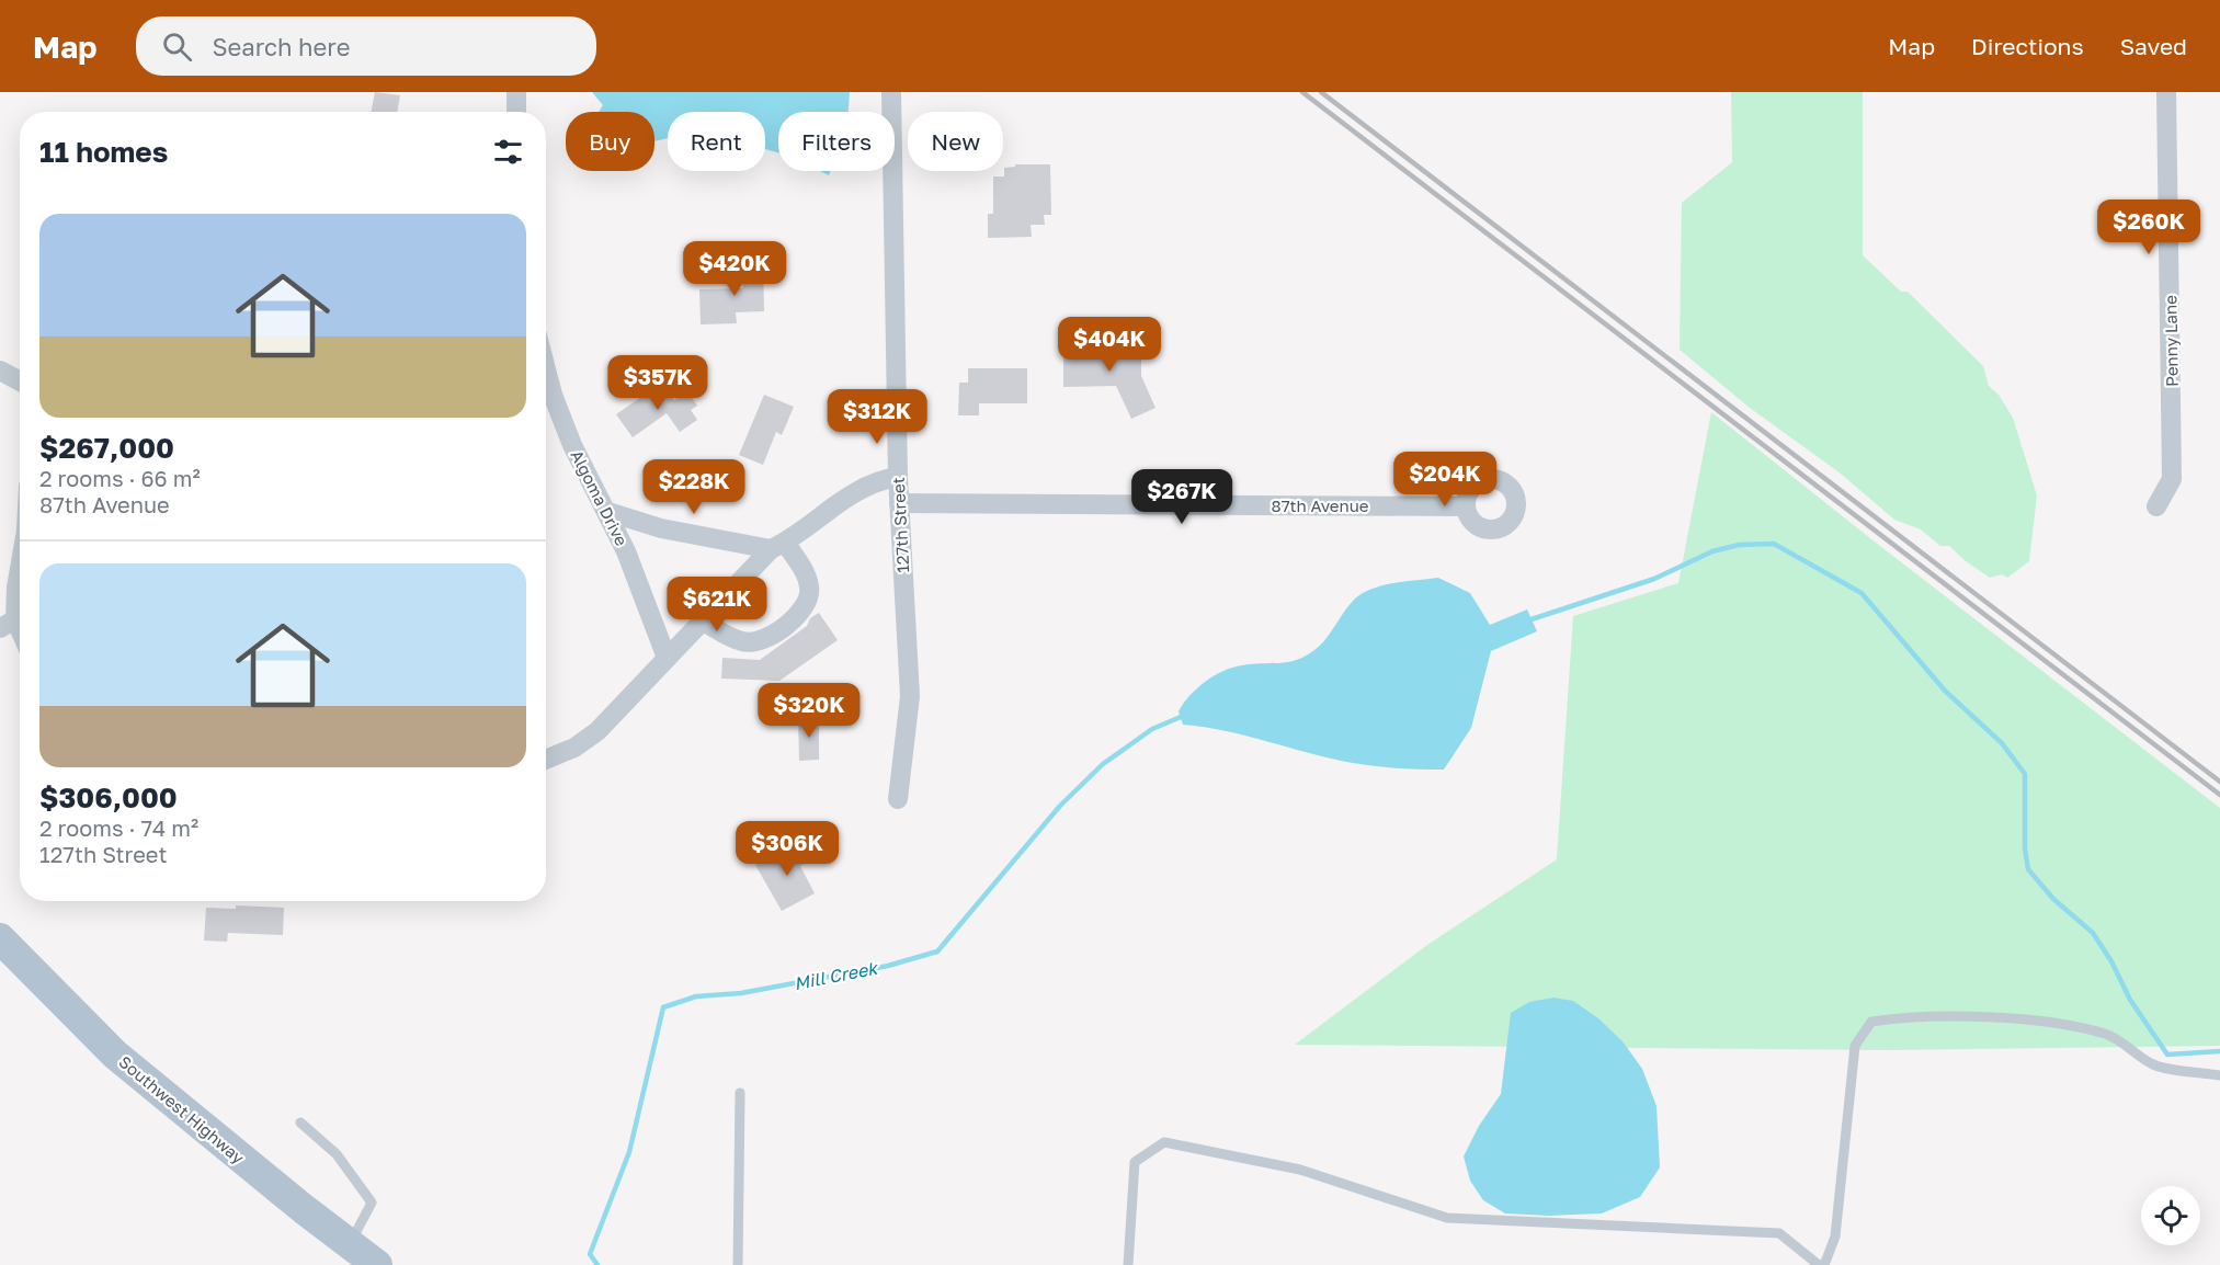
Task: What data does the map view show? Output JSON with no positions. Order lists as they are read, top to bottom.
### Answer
{
  "streets": {
    "main road": ["Southwest Highway"],
    "street": [
      "Penny Lane",
      "Algoma Drive",
      "87th Avenue",
      "127th Street"
    ]
  },
  "crossings": [
    ["87th Avenue", "127th Street"]
  ],
  "water": ["Mill Creek"],
  "page": {
    "header": "Map",
    "search": "Search here",
    "nav": ["Map", "Directions", "Saved"],
    "chip": [
      "Buy",
      "Rent",
      "Filters",
      "New"
    ],
    "heading": "11 homes",
    "list": [
      {
        "name": "$267,000",
        "note": "2 rooms · 66 m² · 87th Avenue"
      },
      {
        "name": "$306,000",
        "note": "2 rooms · 74 m² · 127th Street"
      }
    ],
    "price": [
      "$260K",
      "$420K",
      "$404K",
      "$357K",
      "$312K",
      "$204K",
      "$228K",
      "$267K",
      "$621K",
      "$320K",
      "$306K"
    ]
  }
}
